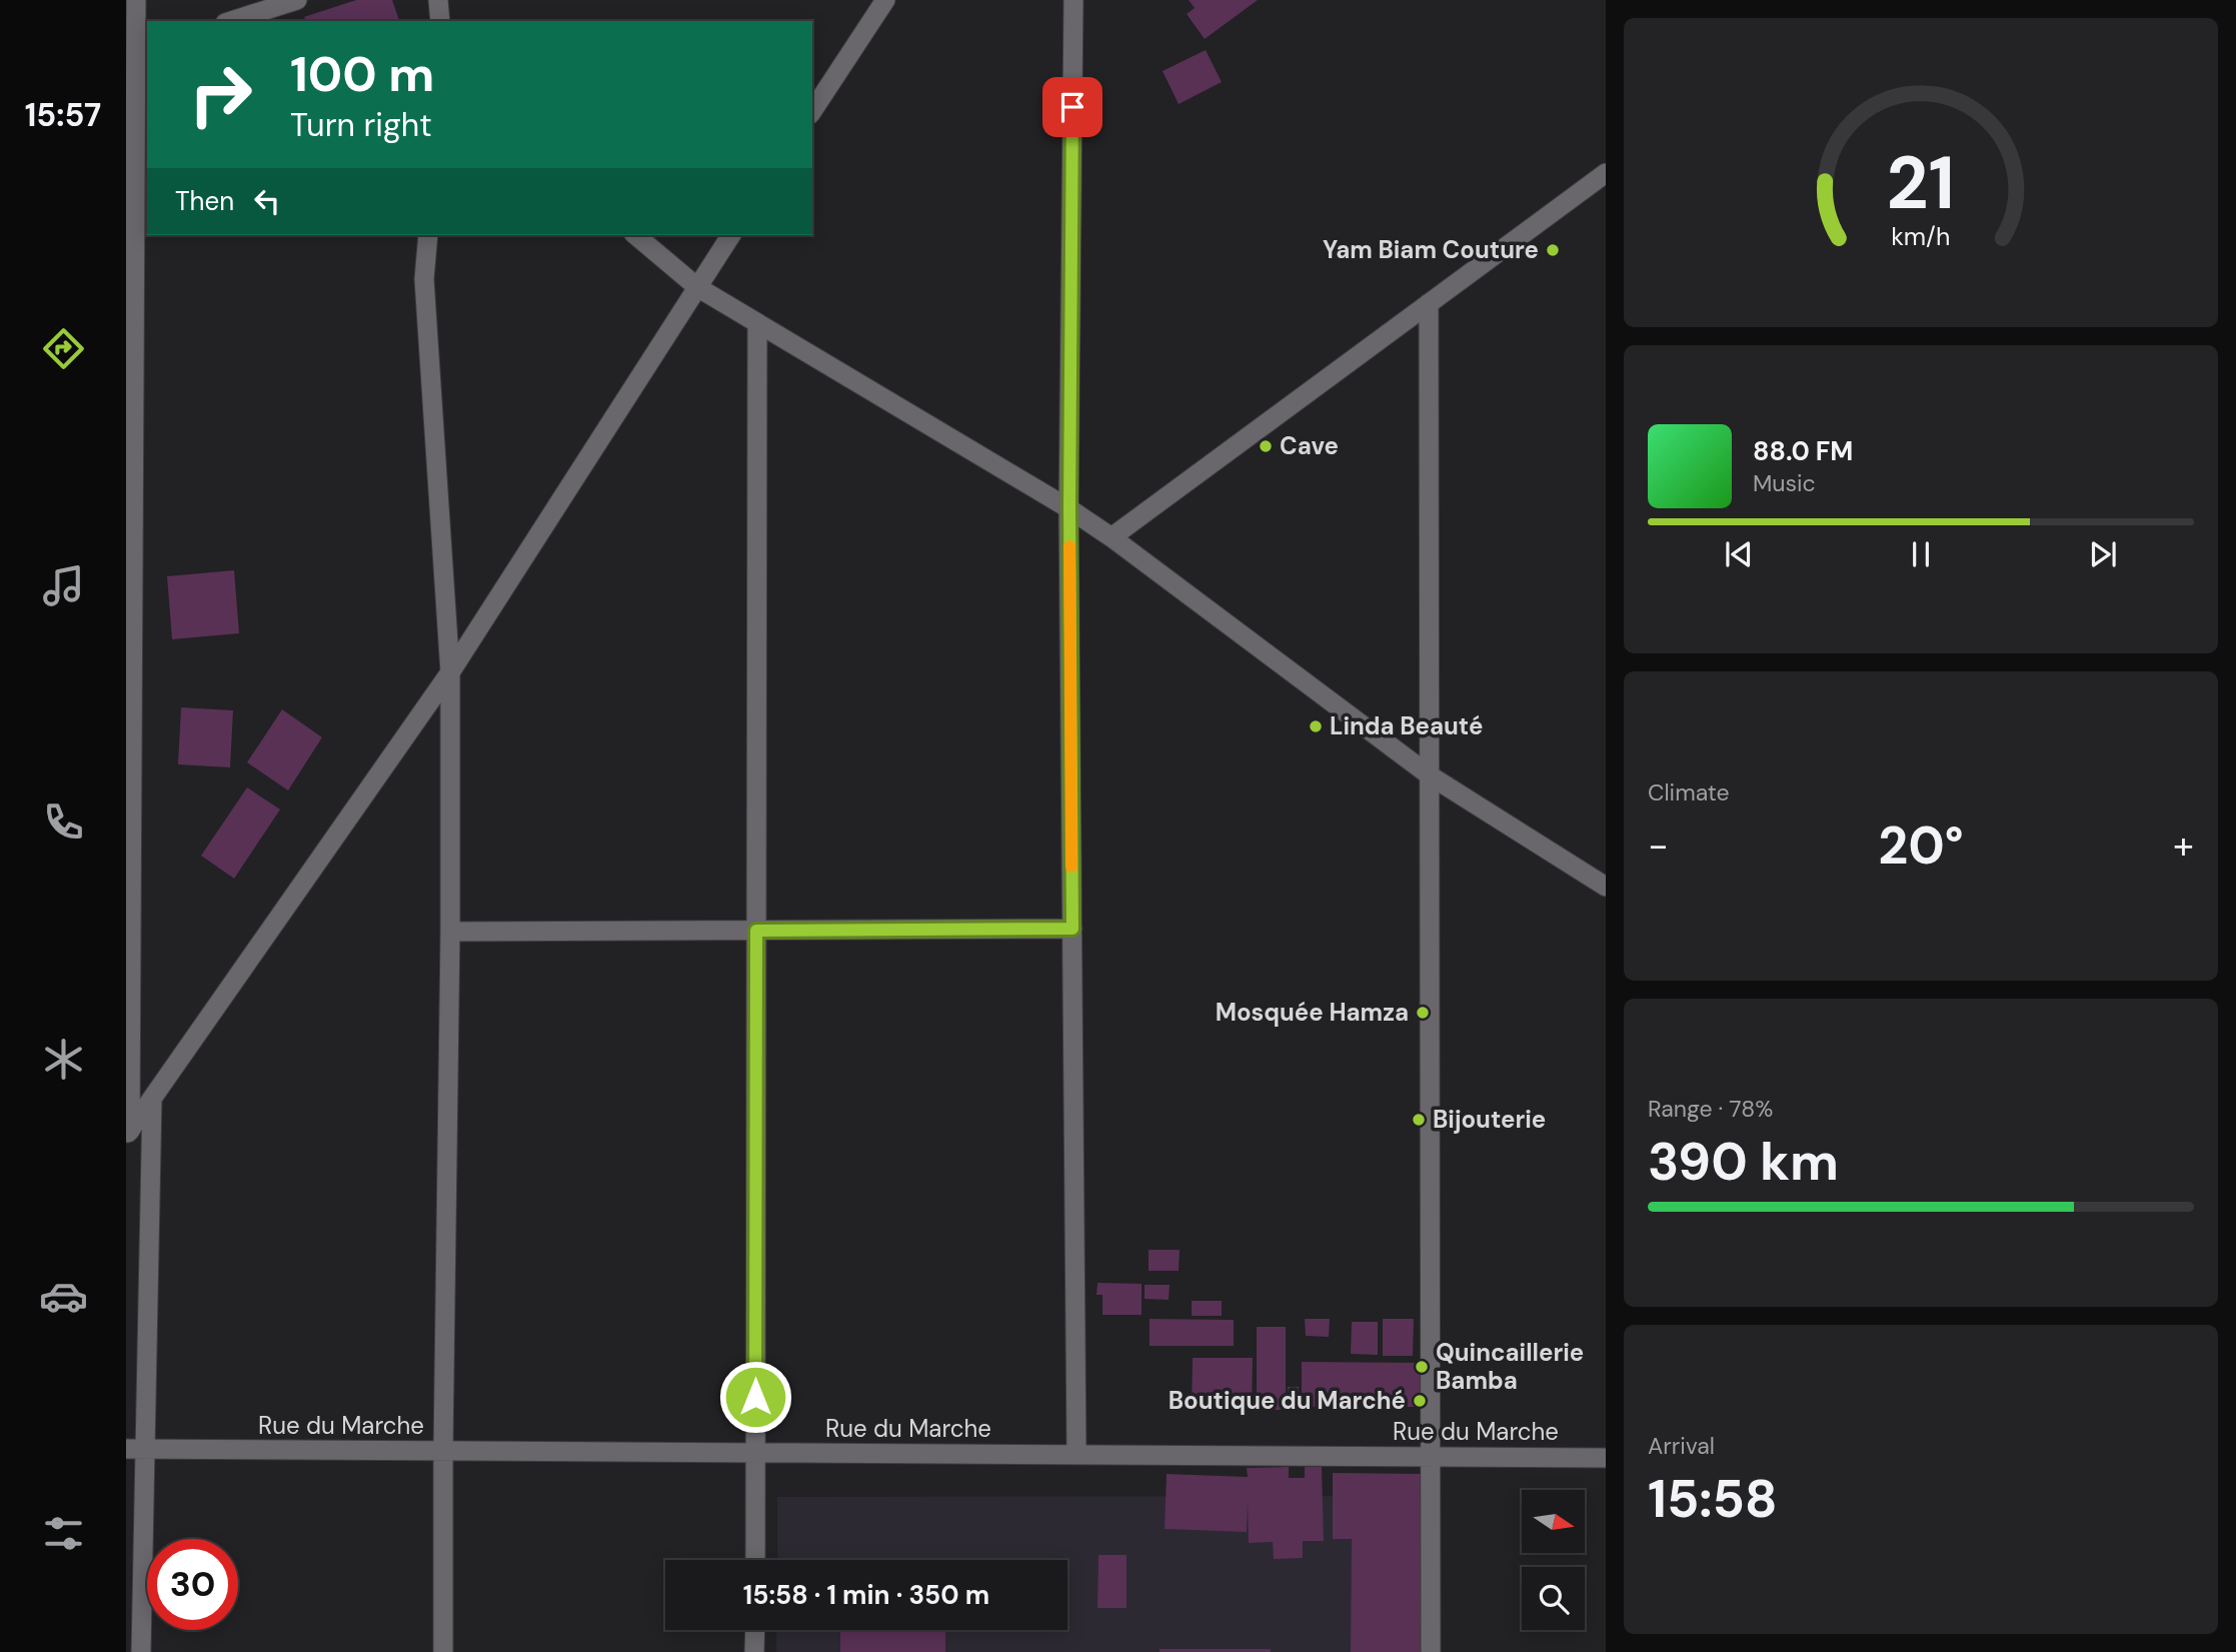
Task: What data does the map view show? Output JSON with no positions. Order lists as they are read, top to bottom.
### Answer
{
  "streets": {
    "street": ["Rue du Marche"]
  },
  "places": [
    "Yam Biam Couture",
    "Cave",
    "Linda Beauté",
    "Mosquée Hamza",
    "Bijouterie",
    "Quincaillerie Bamba",
    "Boutique du Marché"
  ],
  "north": "right",
  "page": {
    "tabs": "15:57",
    "turn": ["100 m", "Turn right"],
    "then": "Then",
    "song": ["88.0 FM", "Music"],
    "tile": [
      "Climate",
      ["Range · 78%", "390 km"],
      ["Arrival", "15:58"]
    ],
    "heat": ["−", "20°", "+"],
    "limit": "30",
    "trip": "15:58 · 1 min · 350 m",
    "gauge": ["21", "km/h"]
  }
}
